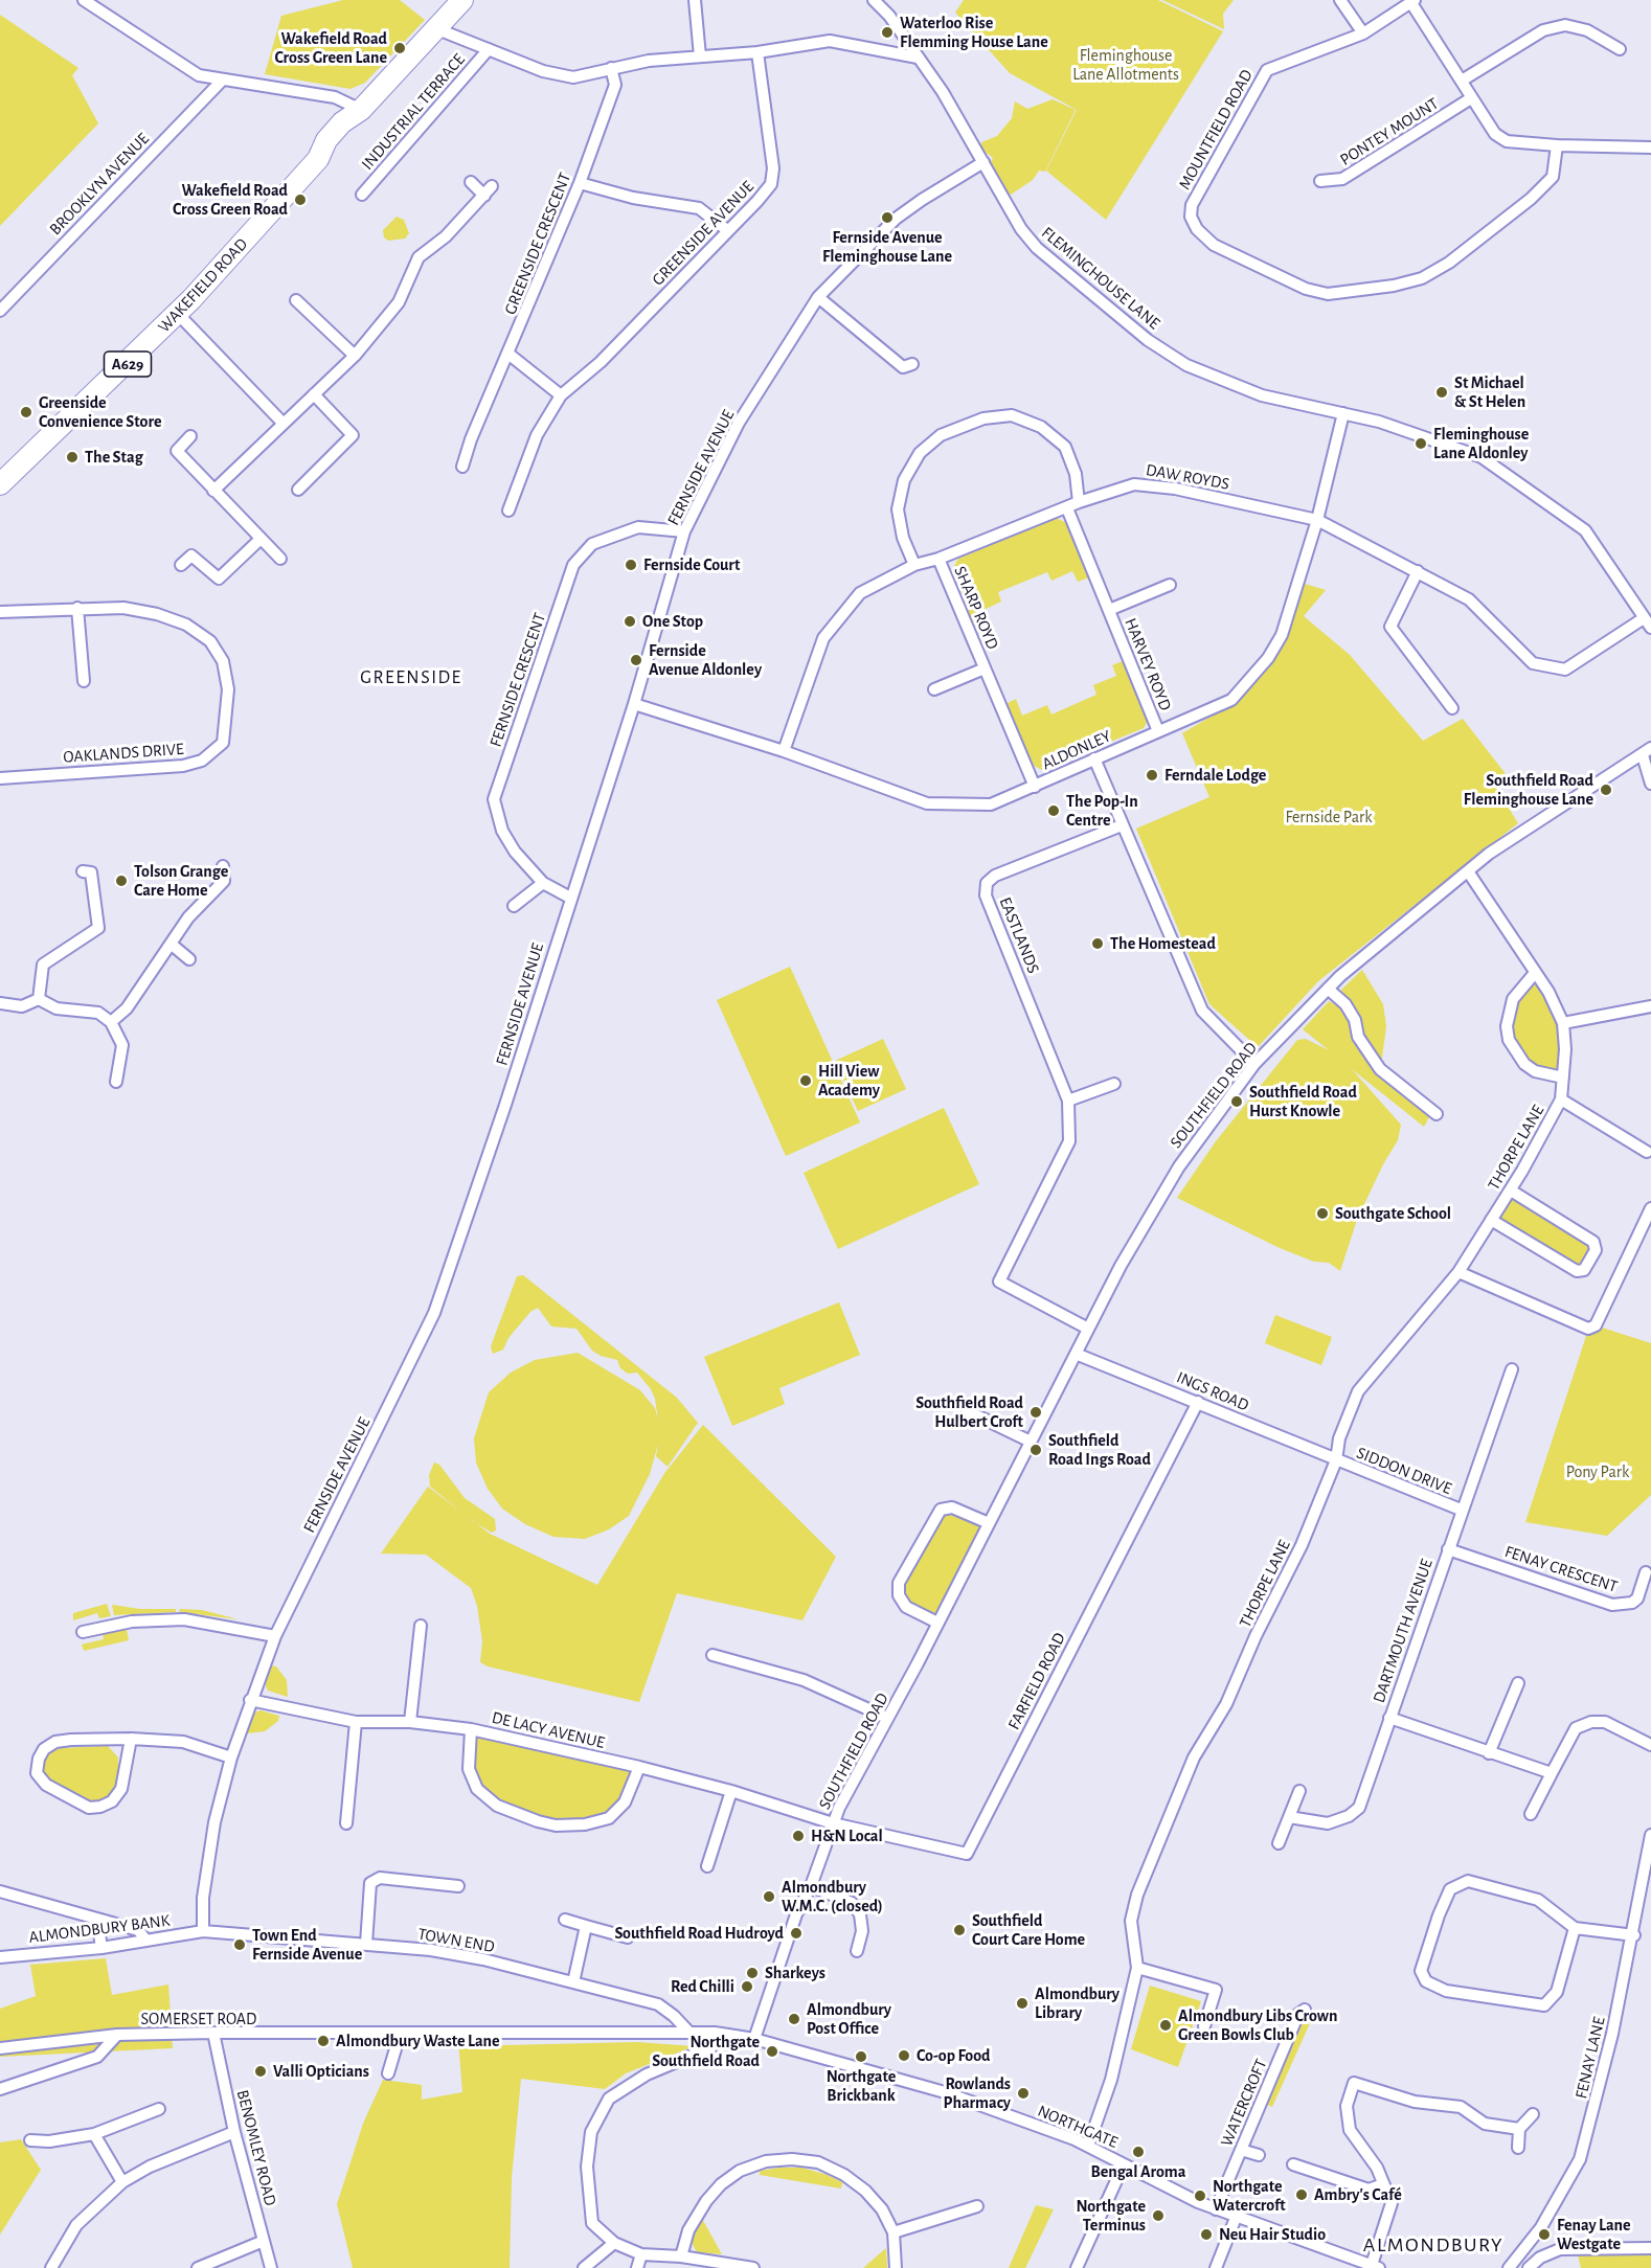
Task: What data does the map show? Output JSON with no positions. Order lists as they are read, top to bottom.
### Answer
{
  "streets": {
    "highway": ["WAKEFIELD ROAD", "A629"],
    "street": [
      "INDUSTRIAL TERRACE",
      "MOUNTFIELD ROAD",
      "PONTEY MOUNT",
      "BROOKLYN AVENUE",
      "GREENSIDE AVENUE",
      "GREENSIDE CRESCENT",
      "FLEMINGHOUSE LANE",
      "FERNSIDE AVENUE",
      "DAW ROYDS",
      "SHARP ROYD",
      "HARVEY ROYD",
      "FERNSIDE CRESCENT",
      "ALDONLEY",
      "OAKLANDS DRIVE",
      "EASTLANDS",
      "SOUTHFIELD ROAD",
      "THORPE LANE",
      "INGS ROAD",
      "SIDDON DRIVE",
      "FENAY CRESCENT",
      "DARTMOUTH AVENUE",
      "FARFIELD ROAD",
      "DE LACY AVENUE",
      "ALMONDBURY BANK",
      "TOWN END",
      "SOMERSET ROAD",
      "FENAY LANE",
      "WATERCROFT",
      "NORTHGATE",
      "BENOMLEY ROAD"
    ]
  },
  "crossings": [
    ["FLEMINGHOUSE LANE", "FERNSIDE AVENUE"],
    ["FLEMINGHOUSE LANE", "DAW ROYDS"],
    ["FLEMINGHOUSE LANE", "ALDONLEY"],
    ["FERNSIDE AVENUE", "FERNSIDE CRESCENT"],
    ["FERNSIDE AVENUE", "ALDONLEY"],
    ["FERNSIDE AVENUE", "DE LACY AVENUE"],
    ["FERNSIDE AVENUE", "ALMONDBURY BANK"],
    ["FERNSIDE AVENUE", "TOWN END"],
    ["DAW ROYDS", "SHARP ROYD"],
    ["DAW ROYDS", "HARVEY ROYD"],
    ["DAW ROYDS", "ALDONLEY"],
    ["SHARP ROYD", "ALDONLEY"],
    ["HARVEY ROYD", "ALDONLEY"],
    ["EASTLANDS", "SOUTHFIELD ROAD"],
    ["SOUTHFIELD ROAD", "THORPE LANE"],
    ["SOUTHFIELD ROAD", "INGS ROAD"],
    ["SOUTHFIELD ROAD", "FARFIELD ROAD"],
    ["SOUTHFIELD ROAD", "DE LACY AVENUE"],
    ["SOUTHFIELD ROAD", "NORTHGATE"],
    ["THORPE LANE", "INGS ROAD"],
    ["THORPE LANE", "SIDDON DRIVE"],
    ["THORPE LANE", "NORTHGATE"],
    ["INGS ROAD", "SIDDON DRIVE"],
    ["INGS ROAD", "FARFIELD ROAD"],
    ["SIDDON DRIVE", "DARTMOUTH AVENUE"],
    ["FENAY CRESCENT", "DARTMOUTH AVENUE"],
    ["FARFIELD ROAD", "DE LACY AVENUE"],
    ["ALMONDBURY BANK", "TOWN END"],
    ["TOWN END", "SOMERSET ROAD"],
    ["SOMERSET ROAD", "BENOMLEY ROAD"],
    ["WATERCROFT", "NORTHGATE"]
  ],
  "districts": ["GREENSIDE", "ALMONDBURY"],
  "parks": ["Fleminghouse Lane Allotments", "Fernside Park", "Pony Park"],
  "places": [
    "Waterloo Rise Flemming House Lane",
    "Wakefield Road Cross Green Lane",
    "Wakefield Road Cross Green Road",
    "Fernside Avenue Fleminghouse Lane",
    "St Michael & St Helen",
    "Greenside Convenience Store",
    "Fleminghouse Lane Aldonley",
    "The Stag",
    "Fernside Court",
    "One Stop",
    "Fernside Avenue Aldonley",
    "Ferndale Lodge",
    "Southfield Road Fleminghouse Lane",
    "The Pop-In Centre",
    "Tolson Grange Care Home",
    "The Homestead",
    "Hill View Academy",
    "Southfield Road Hurst Knowle",
    "Southgate School",
    "Southfield Road Hulbert Croft",
    "Southfield Road Ings Road",
    "H&N Local",
    "Almondbury W.M.C. (closed)",
    "Southfield Court Care Home",
    "Southfield Road Hudroyd",
    "Town End Fernside Avenue",
    "Sharkeys",
    "Red Chilli",
    "Almondbury Library",
    "Almondbury Post Office",
    "Almondbury Libs Crown Green Bowls Club",
    "Almondbury Waste Lane",
    "Northgate Southfield Road",
    "Co-op Food",
    "Northgate Brickbank",
    "Valli Opticians",
    "Rowlands Pharmacy",
    "Bengal Aroma",
    "Ambry's Café",
    "Northgate Watercroft",
    "Northgate Terminus",
    "Neu Hair Studio",
    "Fenay Lane Westgate"
  ]
}
